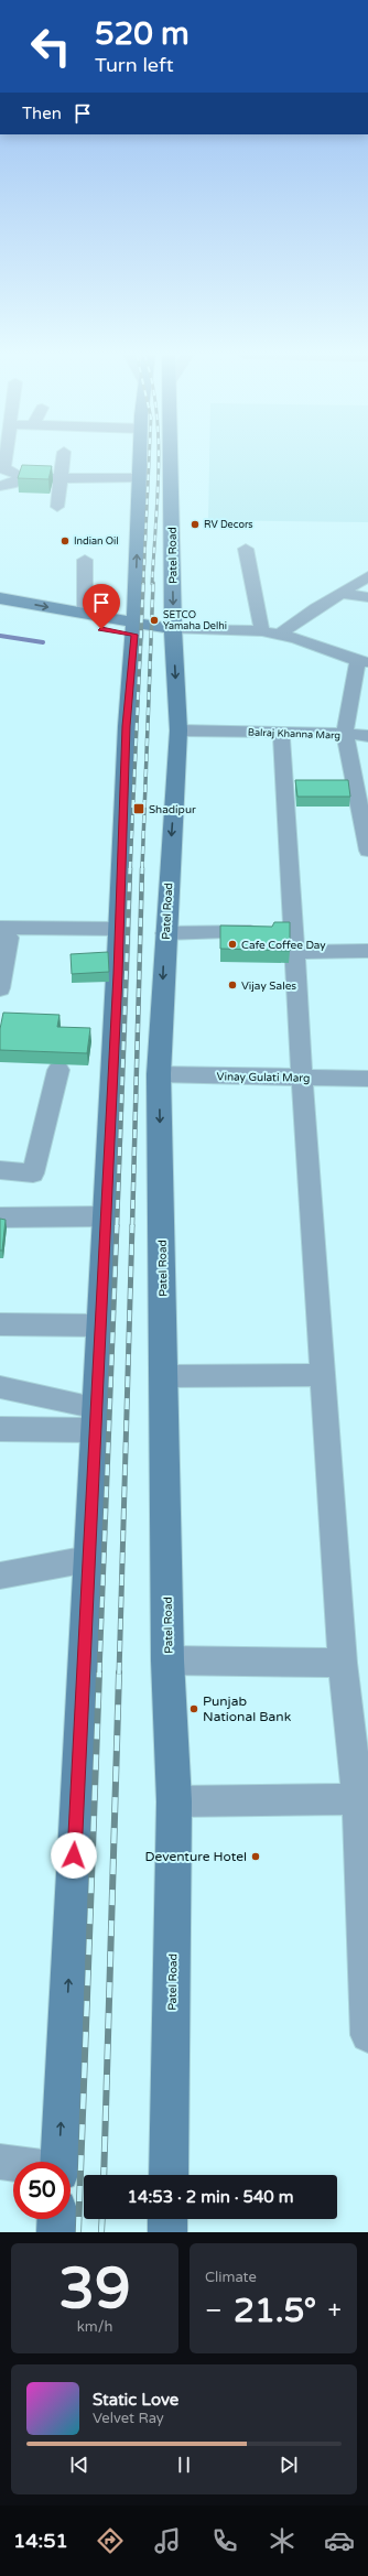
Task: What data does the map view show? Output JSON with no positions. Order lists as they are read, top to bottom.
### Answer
{
  "streets": {
    "main road": ["Patel Road"],
    "street": ["Balraj Khanna Marg", "Vinay Gulati Marg"]
  },
  "crossings": [
    ["Patel Road", "Balraj Khanna Marg"],
    ["Patel Road", "Vinay Gulati Marg"]
  ],
  "places": {
    "other": [
      "RV Decors",
      "Indian Oil",
      "SETCO Yamaha Delhi",
      "Cafe Coffee Day",
      "Vijay Sales",
      "Punjab National Bank",
      "Deventure Hotel"
    ],
    "transit": ["Shadipur"]
  },
  "page": {
    "turn": ["520 m", "Turn left"],
    "then": "Then",
    "limit": "50",
    "trip": "14:53 · 2 min · 540 m",
    "tile": [
      ["39", "km/h"],
      "Climate"
    ],
    "heat": ["−", "21.5°", "+"],
    "song": ["Static Love", "Velvet Ray"],
    "tabs": "14:51"
  }
}
